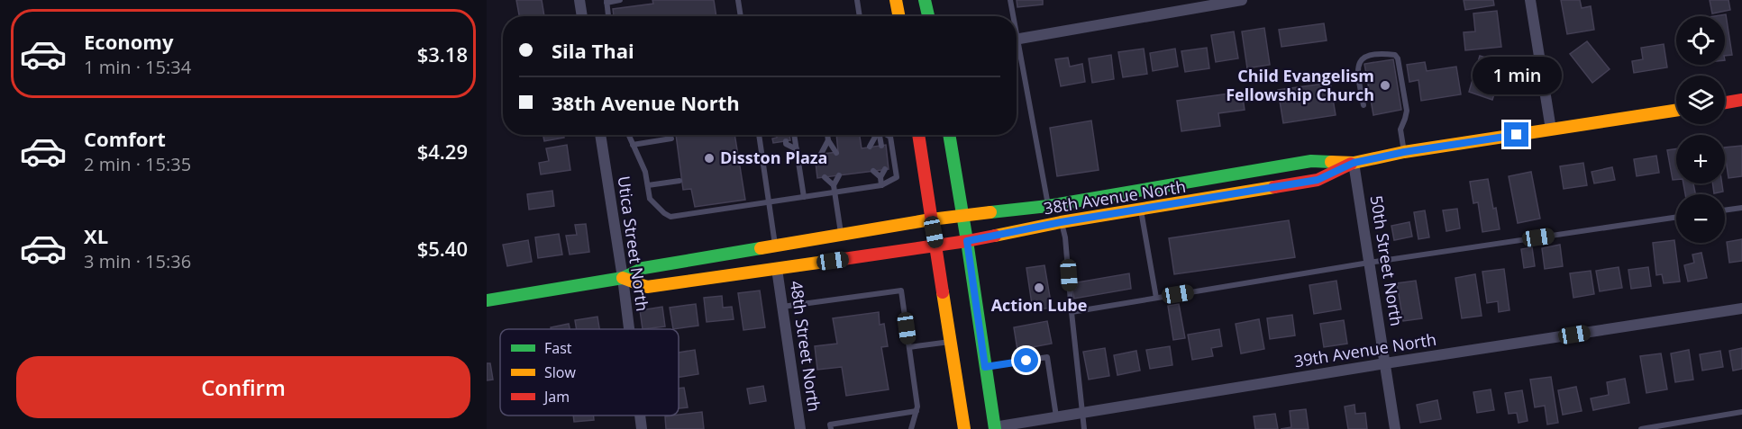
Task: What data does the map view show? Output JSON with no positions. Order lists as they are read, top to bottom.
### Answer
{
  "streets": {
    "main road": ["38th Avenue North"],
    "street": [
      "Utica Street North",
      "50th Street North",
      "48th Street North",
      "39th Avenue North"
    ]
  },
  "crossings": [
    ["38th Avenue North", "Utica Street North"],
    ["38th Avenue North", "50th Street North"],
    ["38th Avenue North", "48th Street North"],
    ["50th Street North", "39th Avenue North"]
  ],
  "places": ["Child Evangelism Fellowship Church", "Disston Plaza", "Action Lube"],
  "legend": ["Fast", "Slow", "Jam"],
  "page": {
    "list": [
      {
        "name": "Economy",
        "note": "1 min · 15:34",
        "value": "$3.18"
      },
      {
        "name": "Comfort",
        "note": "2 min · 15:35",
        "value": "$4.29"
      },
      {
        "name": "XL",
        "note": "3 min · 15:36",
        "value": "$5.40"
      }
    ],
    "map_buttons": ["+", "−"],
    "banner": ["Sila Thai", "38th Avenue North"],
    "bubble": "1 min",
    "buttons": "Confirm"
  }
}
